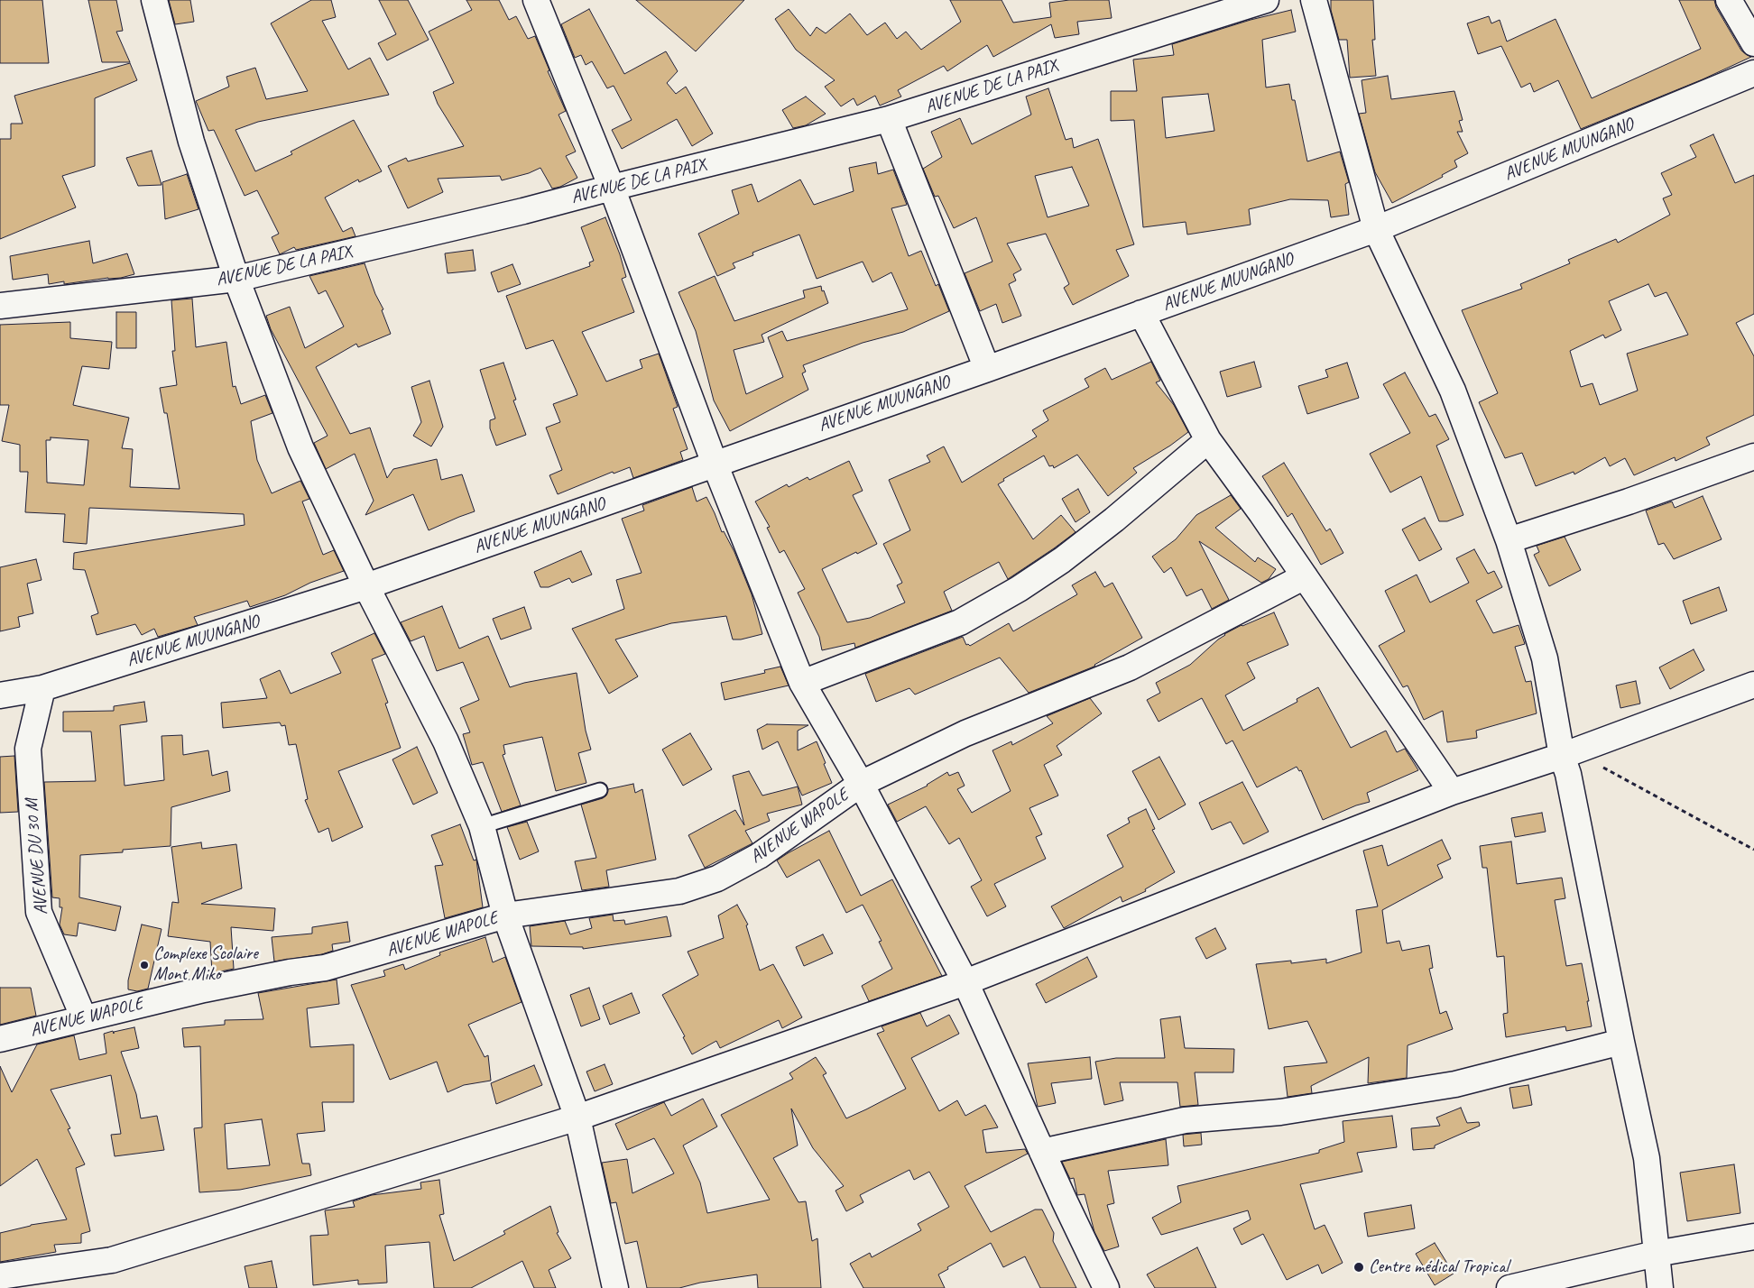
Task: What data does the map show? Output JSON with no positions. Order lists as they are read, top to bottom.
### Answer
{
  "streets": {
    "street": [
      "AVENUE DE LA PAIX",
      "AVENUE MUUNGANO",
      "AVENUE WAPOLE",
      "AVENUE DU 30 M"
    ]
  },
  "crossings": [
    ["AVENUE MUUNGANO", "AVENUE DU 30 M"],
    ["AVENUE WAPOLE", "AVENUE DU 30 M"]
  ],
  "places": ["Complexe Scolaire Mont Miko", "Centre médical Tropical"]
}
